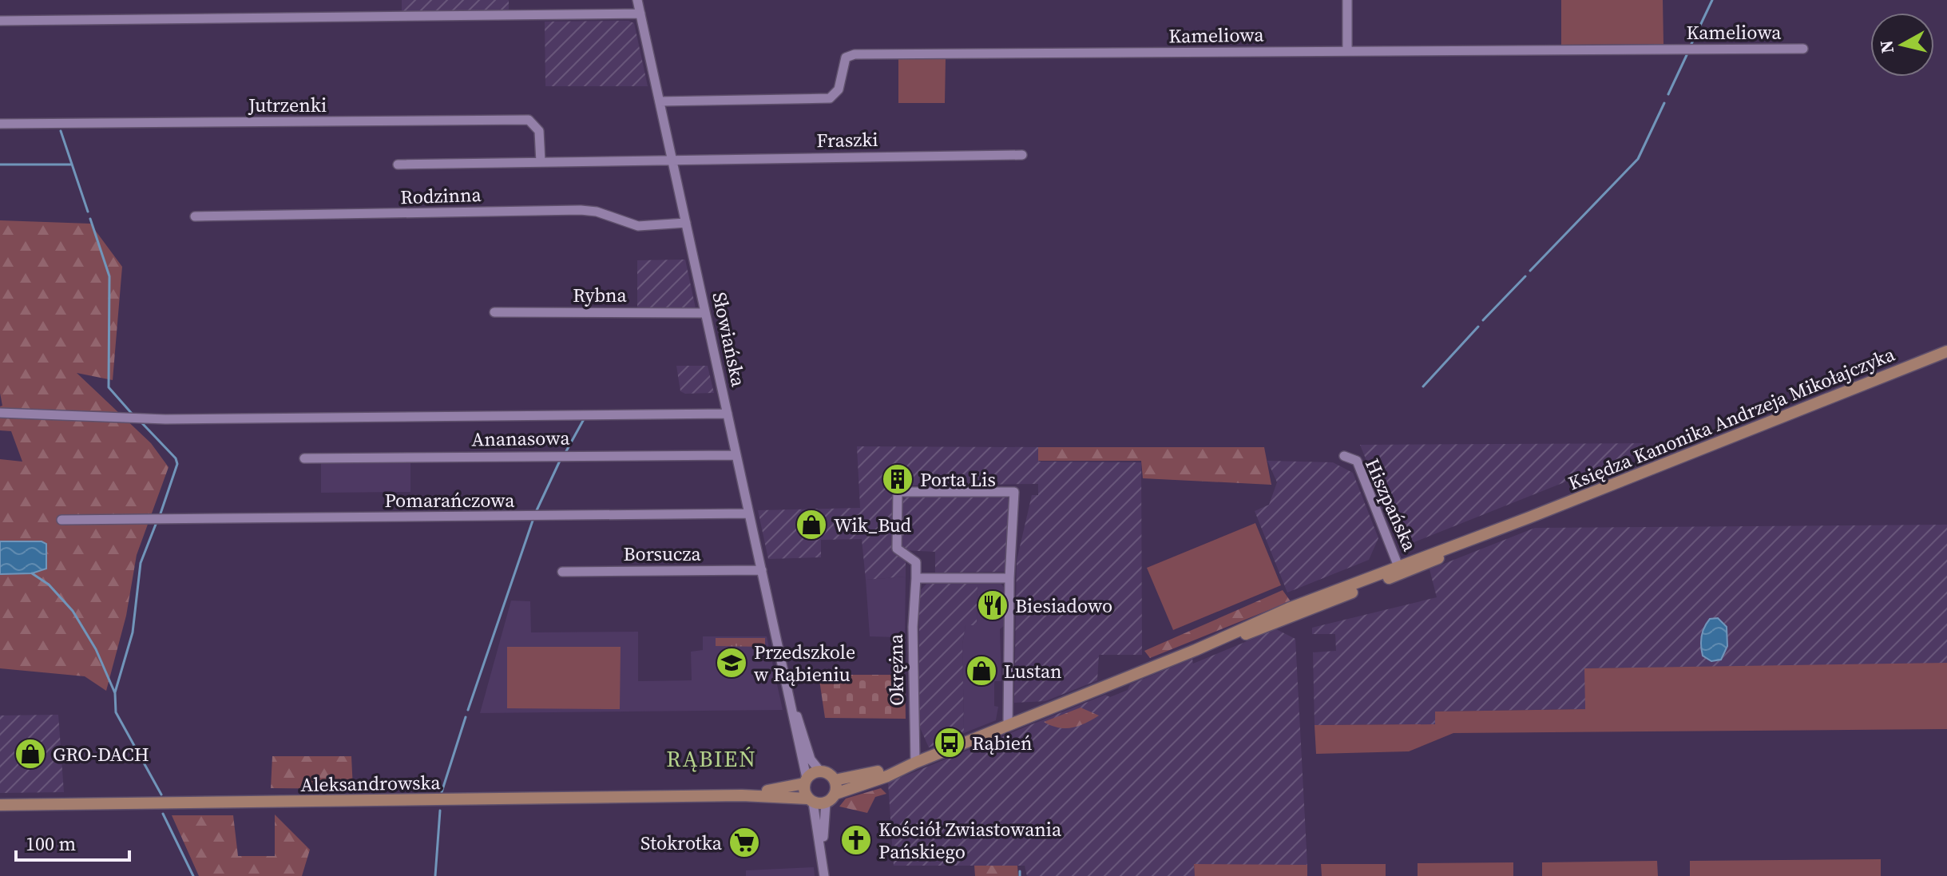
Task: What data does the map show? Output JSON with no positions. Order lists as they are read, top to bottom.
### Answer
{
  "streets": {
    "main road": ["Księdza Kanonika Andrzeja Mikołajczyka", "Aleksandrowska"],
    "street": [
      "Kameliowa",
      "Jutrzenki",
      "Fraszki",
      "Rodzinna",
      "Rybna",
      "Słowiańska",
      "Ananasowa",
      "Pomarańczowa",
      "Hiszpańska",
      "Borsucza",
      "Okrężna"
    ]
  },
  "crossings": [
    ["Kameliowa", "Słowiańska"],
    ["Fraszki", "Słowiańska"],
    ["Rodzinna", "Słowiańska"],
    ["Rybna", "Słowiańska"],
    ["Słowiańska", "Księdza Kanonika Andrzeja Mikołajczyka"],
    ["Słowiańska", "Ananasowa"],
    ["Słowiańska", "Pomarańczowa"],
    ["Słowiańska", "Borsucza"],
    ["Słowiańska", "Aleksandrowska"],
    ["Księdza Kanonika Andrzeja Mikołajczyka", "Hiszpańska"],
    ["Księdza Kanonika Andrzeja Mikołajczyka", "Okrężna"],
    ["Księdza Kanonika Andrzeja Mikołajczyka", "Aleksandrowska"]
  ],
  "districts": ["RĄBIEŃ"],
  "places": {
    "building": ["Porta Lis"],
    "shop": ["Wik_Bud", "Lustan", "GRO-DACH"],
    "restaurant": ["Biesiadowo"],
    "school or university": ["Przedszkole w Rąbieniu"],
    "bus stop": ["Rąbień"],
    "church": ["Kościół Zwiastowania Pańskiego"],
    "supermarket": ["Stokrotka"]
  },
  "scale_bar": "100 m",
  "north": "left"
}
